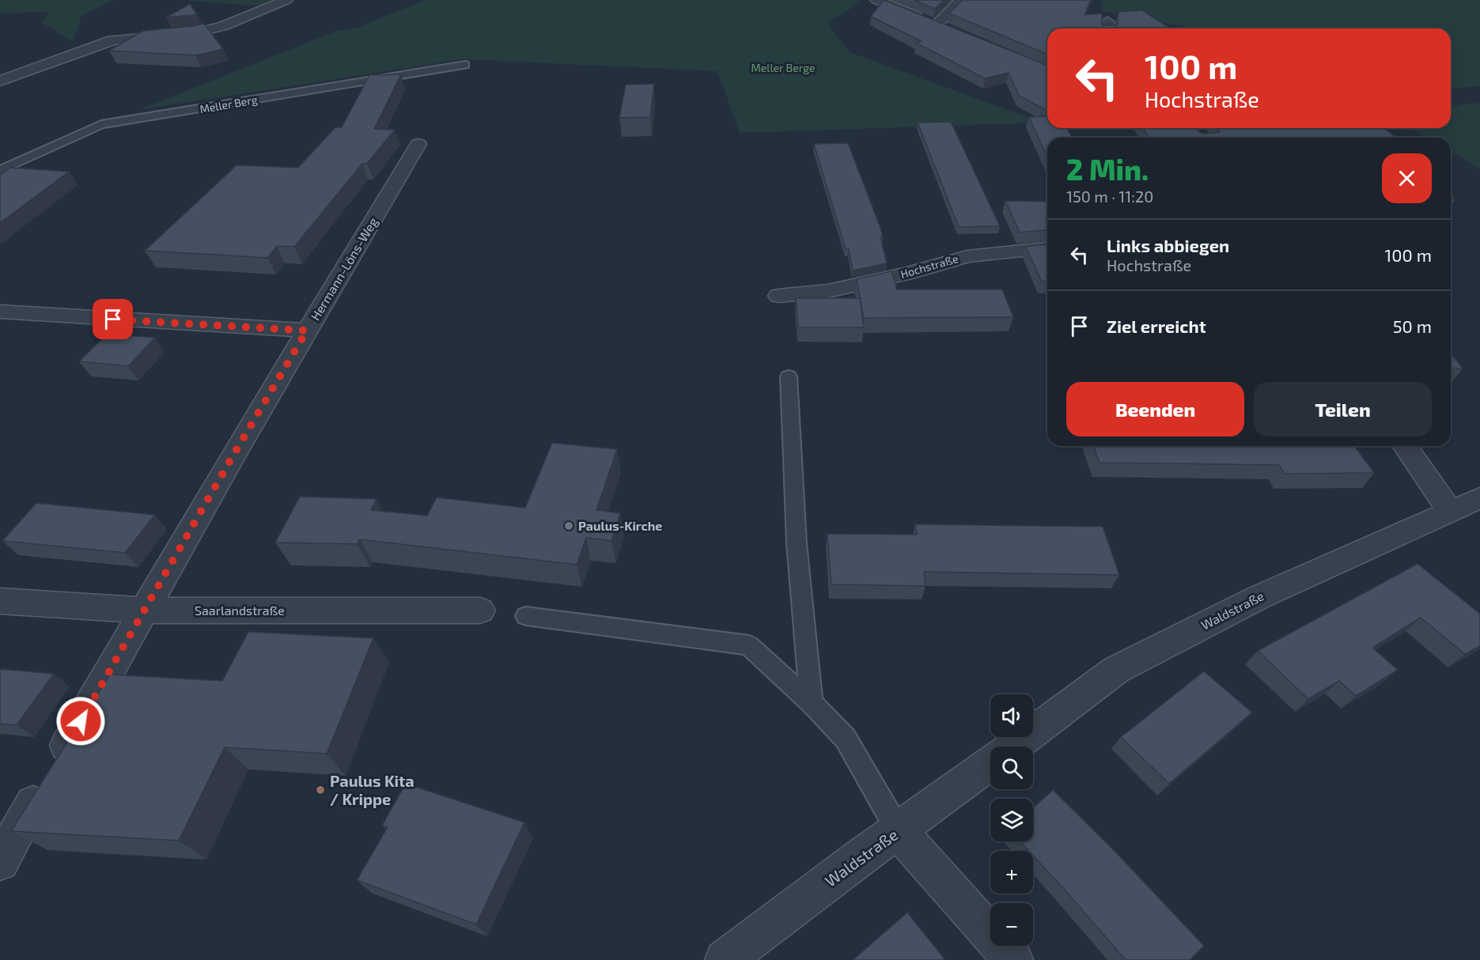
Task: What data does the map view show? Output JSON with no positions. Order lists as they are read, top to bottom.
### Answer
{
  "streets": {
    "street": [
      "Hochstraße",
      "Hermann-Löns-Weg",
      "Saarlandstraße",
      "Waldstraße"
    ],
    "lane": ["Meller Berg"]
  },
  "crossings": [
    ["Hermann-Löns-Weg", "Saarlandstraße"]
  ],
  "parks": ["Meller Berge"],
  "places": ["Paulus-Kirche", "Paulus Kita / Krippe"],
  "page": {
    "turn": ["100 m", "Hochstraße"],
    "heading": ["2 Min.", "150 m · 11:20"],
    "list": [
      {
        "name": "Links abbiegen",
        "note": "Hochstraße",
        "value": "100 m"
      },
      {
        "name": "Ziel erreicht",
        "value": "50 m"
      }
    ],
    "buttons": ["Beenden", "Teilen"],
    "map_buttons": ["+", "−"]
  }
}
